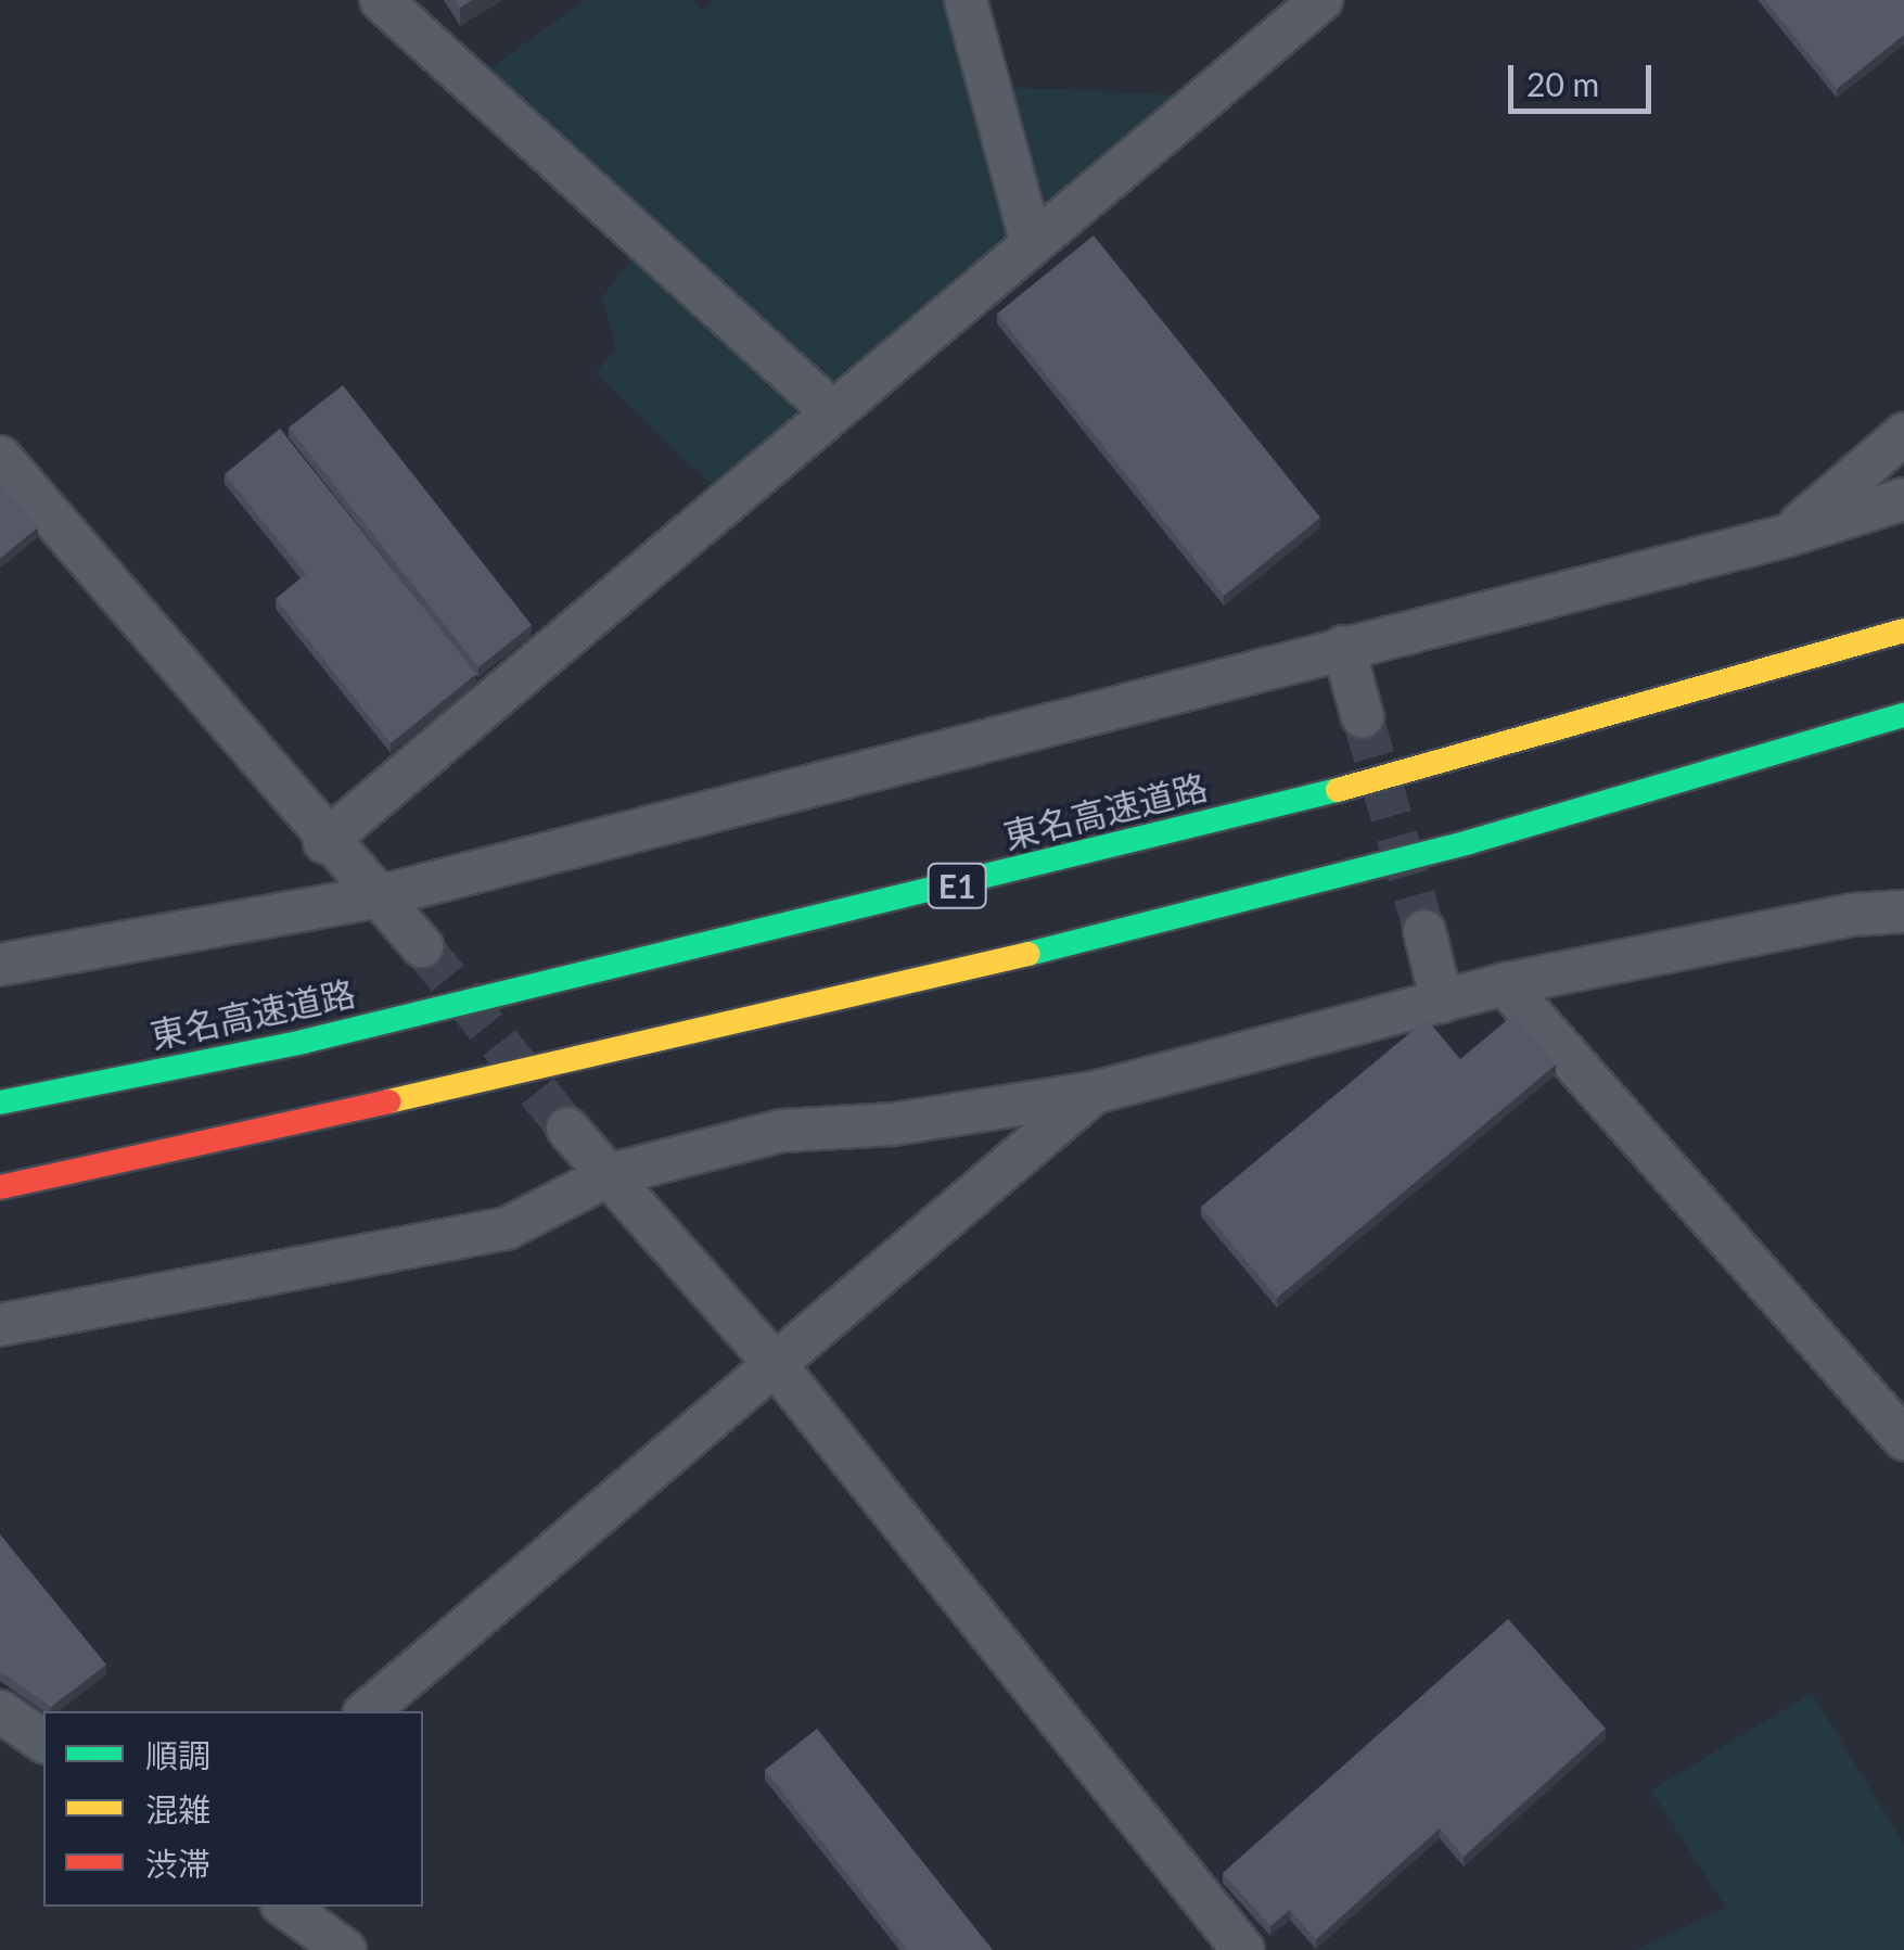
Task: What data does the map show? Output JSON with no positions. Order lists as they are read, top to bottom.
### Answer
{
  "streets": {
    "highway": ["東名高速道路", "E1"]
  },
  "legend": ["順調", "混雑", "渋滞"],
  "scale_bar": "20 m"
}
